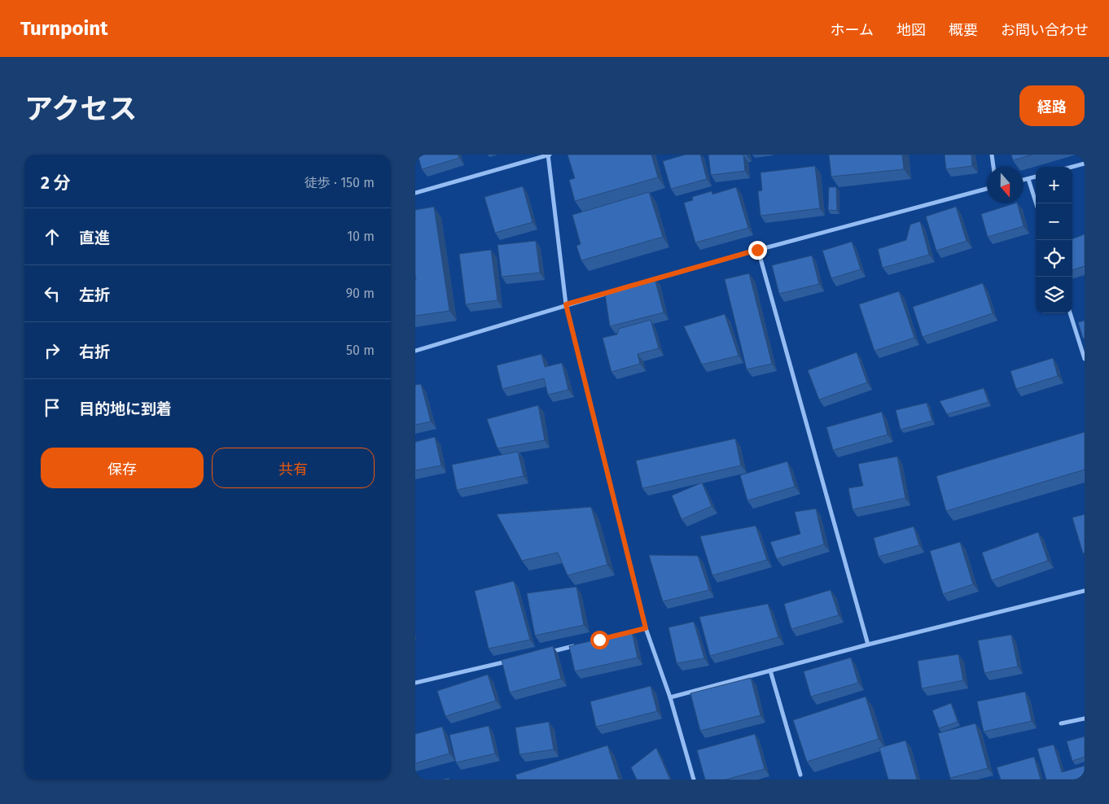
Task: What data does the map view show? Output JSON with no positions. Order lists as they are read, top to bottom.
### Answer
{
  "north": "bottom",
  "page": {
    "header": "Turnpoint",
    "nav": [
      "ホーム",
      "地図",
      "概要",
      "お問い合わせ"
    ],
    "title": "アクセス",
    "buttons": [
      "経路",
      ["保存", "共有"]
    ],
    "heading": ["2 分", "徒歩 · 150 m"],
    "map_buttons": ["+", "−"],
    "list": [
      ["直進", "10 m"],
      ["左折", "90 m"],
      ["右折", "50 m"],
      "目的地に到着"
    ]
  }
}
